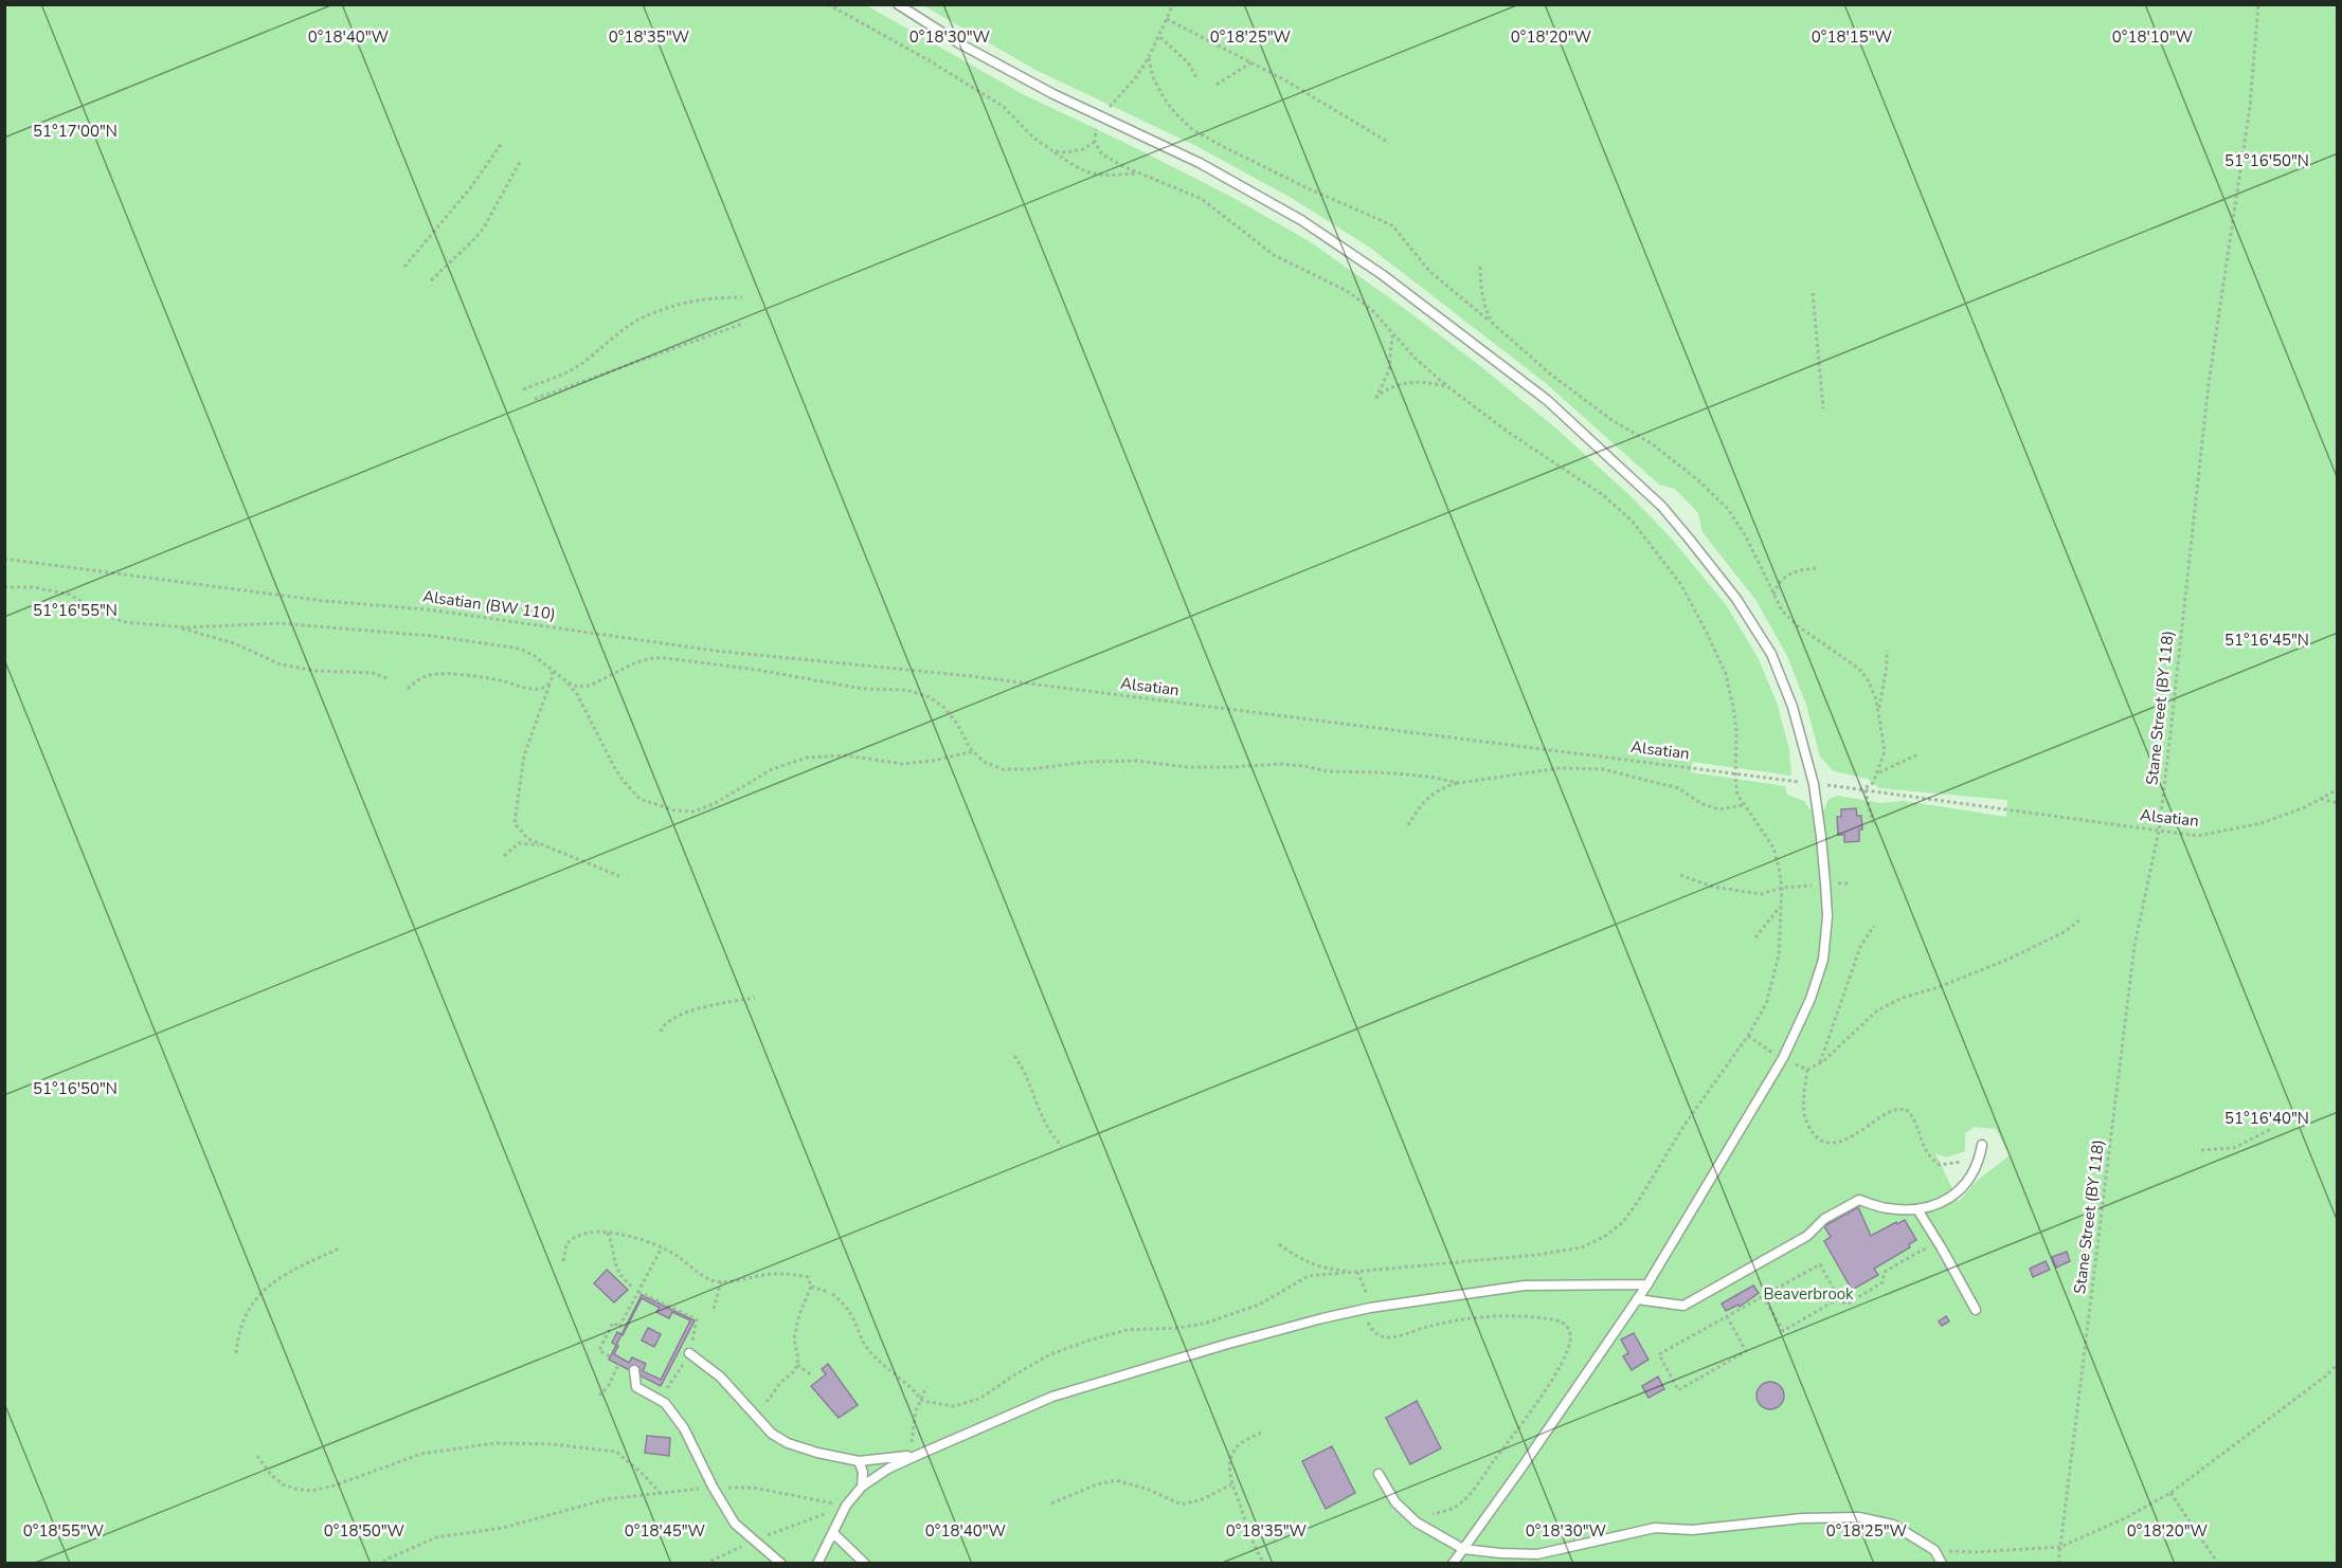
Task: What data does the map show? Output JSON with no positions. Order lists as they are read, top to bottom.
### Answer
{
  "streets": {
    "path": ["Alsatian (BW 110)", "Alsatian", "Stane Street (BY 118)"]
  },
  "crossings": [
    ["Alsatian (BW 110)", "Alsatian"],
    ["Alsatian", "Stane Street (BY 118)"]
  ],
  "parks": ["Beaverbrook"],
  "coordinates": [
    "0°18'40\"W",
    "0°18'35\"W",
    "0°18'30\"W",
    "0°18'25\"W",
    "0°18'20\"W",
    "0°18'15\"W",
    "0°18'10\"W",
    "51°17'00\"N",
    "51°16'50\"N",
    "51°16'55\"N",
    "51°16'45\"N",
    "51°16'40\"N",
    "0°18'55\"W",
    "0°18'50\"W",
    "0°18'45\"W"
  ]
}
